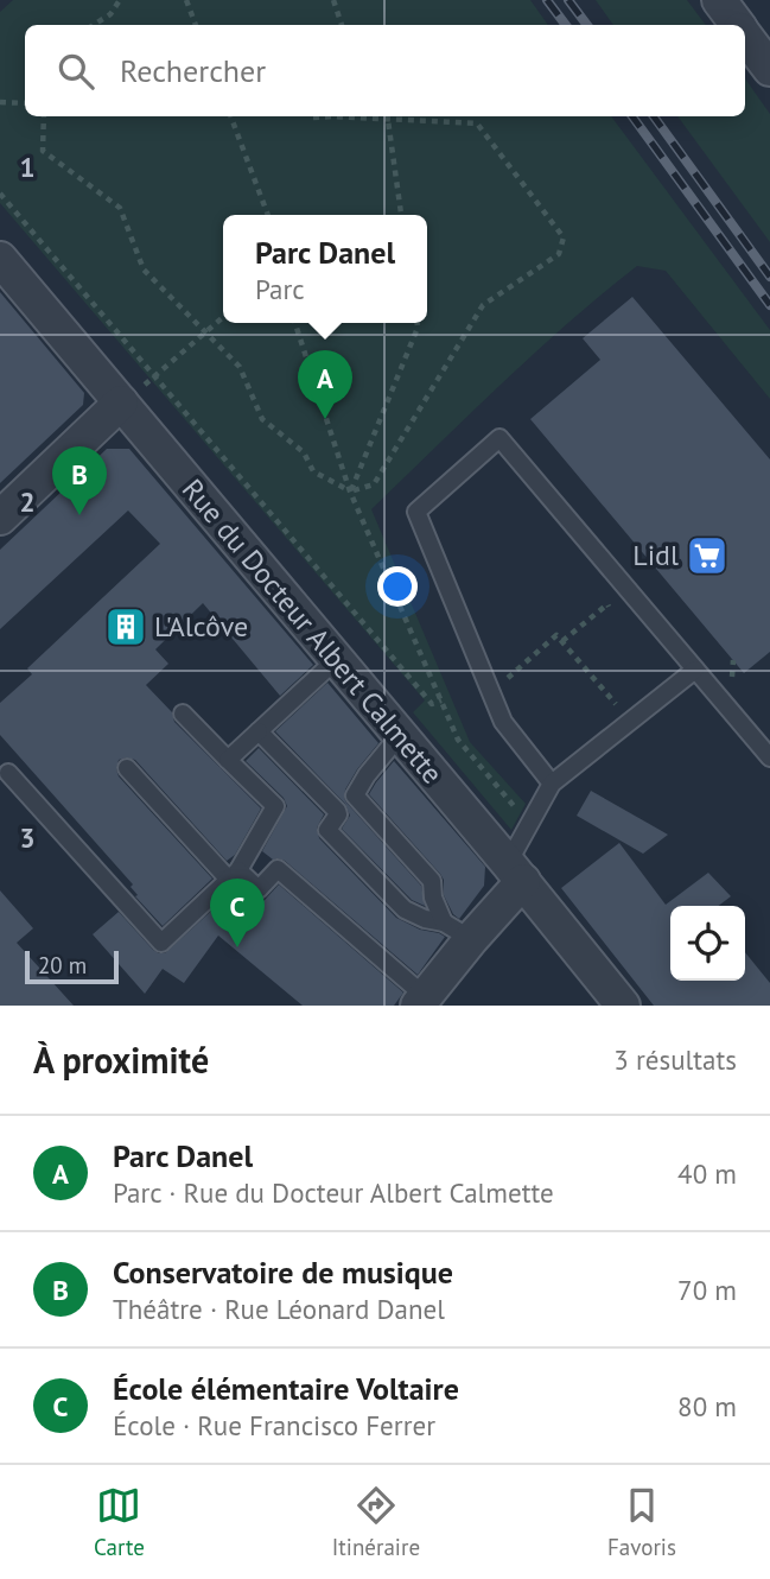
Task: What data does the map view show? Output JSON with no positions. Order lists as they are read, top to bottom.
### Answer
{
  "streets": {
    "street": ["Rue du Docteur Albert Calmette"]
  },
  "places": {
    "supermarket": ["Lidl"],
    "building": ["L'Alcôve"]
  },
  "scale_bar": "20 m",
  "page": {
    "search": "Rechercher",
    "popup": ["Parc Danel", "Parc"],
    "pins": ["A", "B", "C"],
    "scale": "20 m",
    "heading": ["À proximité", "3 résultats"],
    "list": [
      {
        "mark": "A",
        "name": "Parc Danel",
        "note": "Parc · Rue du Docteur Albert Calmette",
        "value": "40 m"
      },
      {
        "mark": "B",
        "name": "Conservatoire de musique",
        "note": "Théâtre · Rue Léonard Danel",
        "value": "70 m"
      },
      {
        "mark": "C",
        "name": "École élémentaire Voltaire",
        "note": "École · Rue Francisco Ferrer",
        "value": "80 m"
      }
    ],
    "nav": ["Carte", "Itinéraire", "Favoris"]
  },
  "grid": {
    "rows": ["1", "2", "3"]
  }
}
